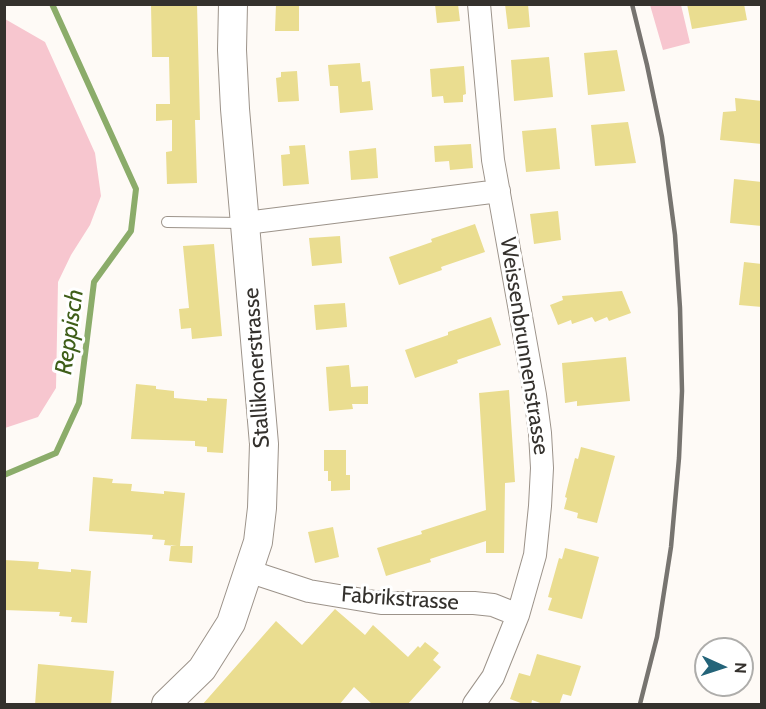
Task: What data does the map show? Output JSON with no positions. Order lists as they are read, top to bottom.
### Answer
{
  "streets": {
    "street": ["Weissenbrunnenstrasse", "Stallikonerstrasse", "Fabrikstrasse"]
  },
  "crossings": [
    ["Weissenbrunnenstrasse", "Fabrikstrasse"],
    ["Stallikonerstrasse", "Fabrikstrasse"]
  ],
  "water": ["Reppisch"],
  "north": "right"
}
